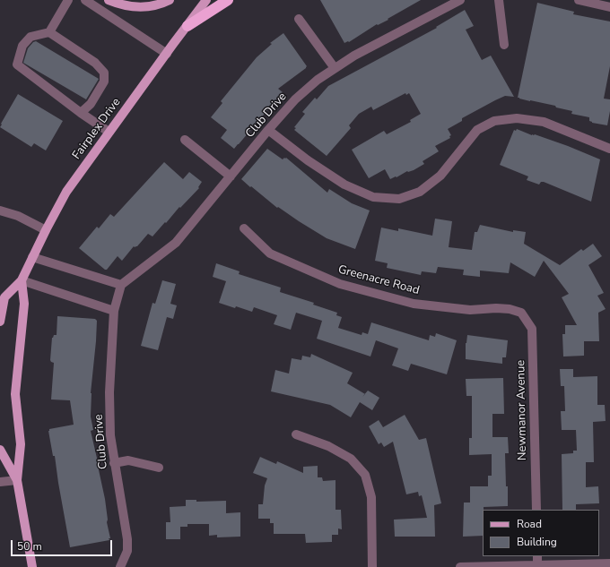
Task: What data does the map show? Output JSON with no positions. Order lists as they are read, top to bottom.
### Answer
{
  "streets": {
    "main road": ["Fairplex Drive"],
    "street": ["Club Drive", "Greenacre Road", "Newmanor Avenue"]
  },
  "crossings": [
    ["Greenacre Road", "Newmanor Avenue"]
  ],
  "legend": ["Road", "Building"],
  "scale_bar": "50 m"
}
